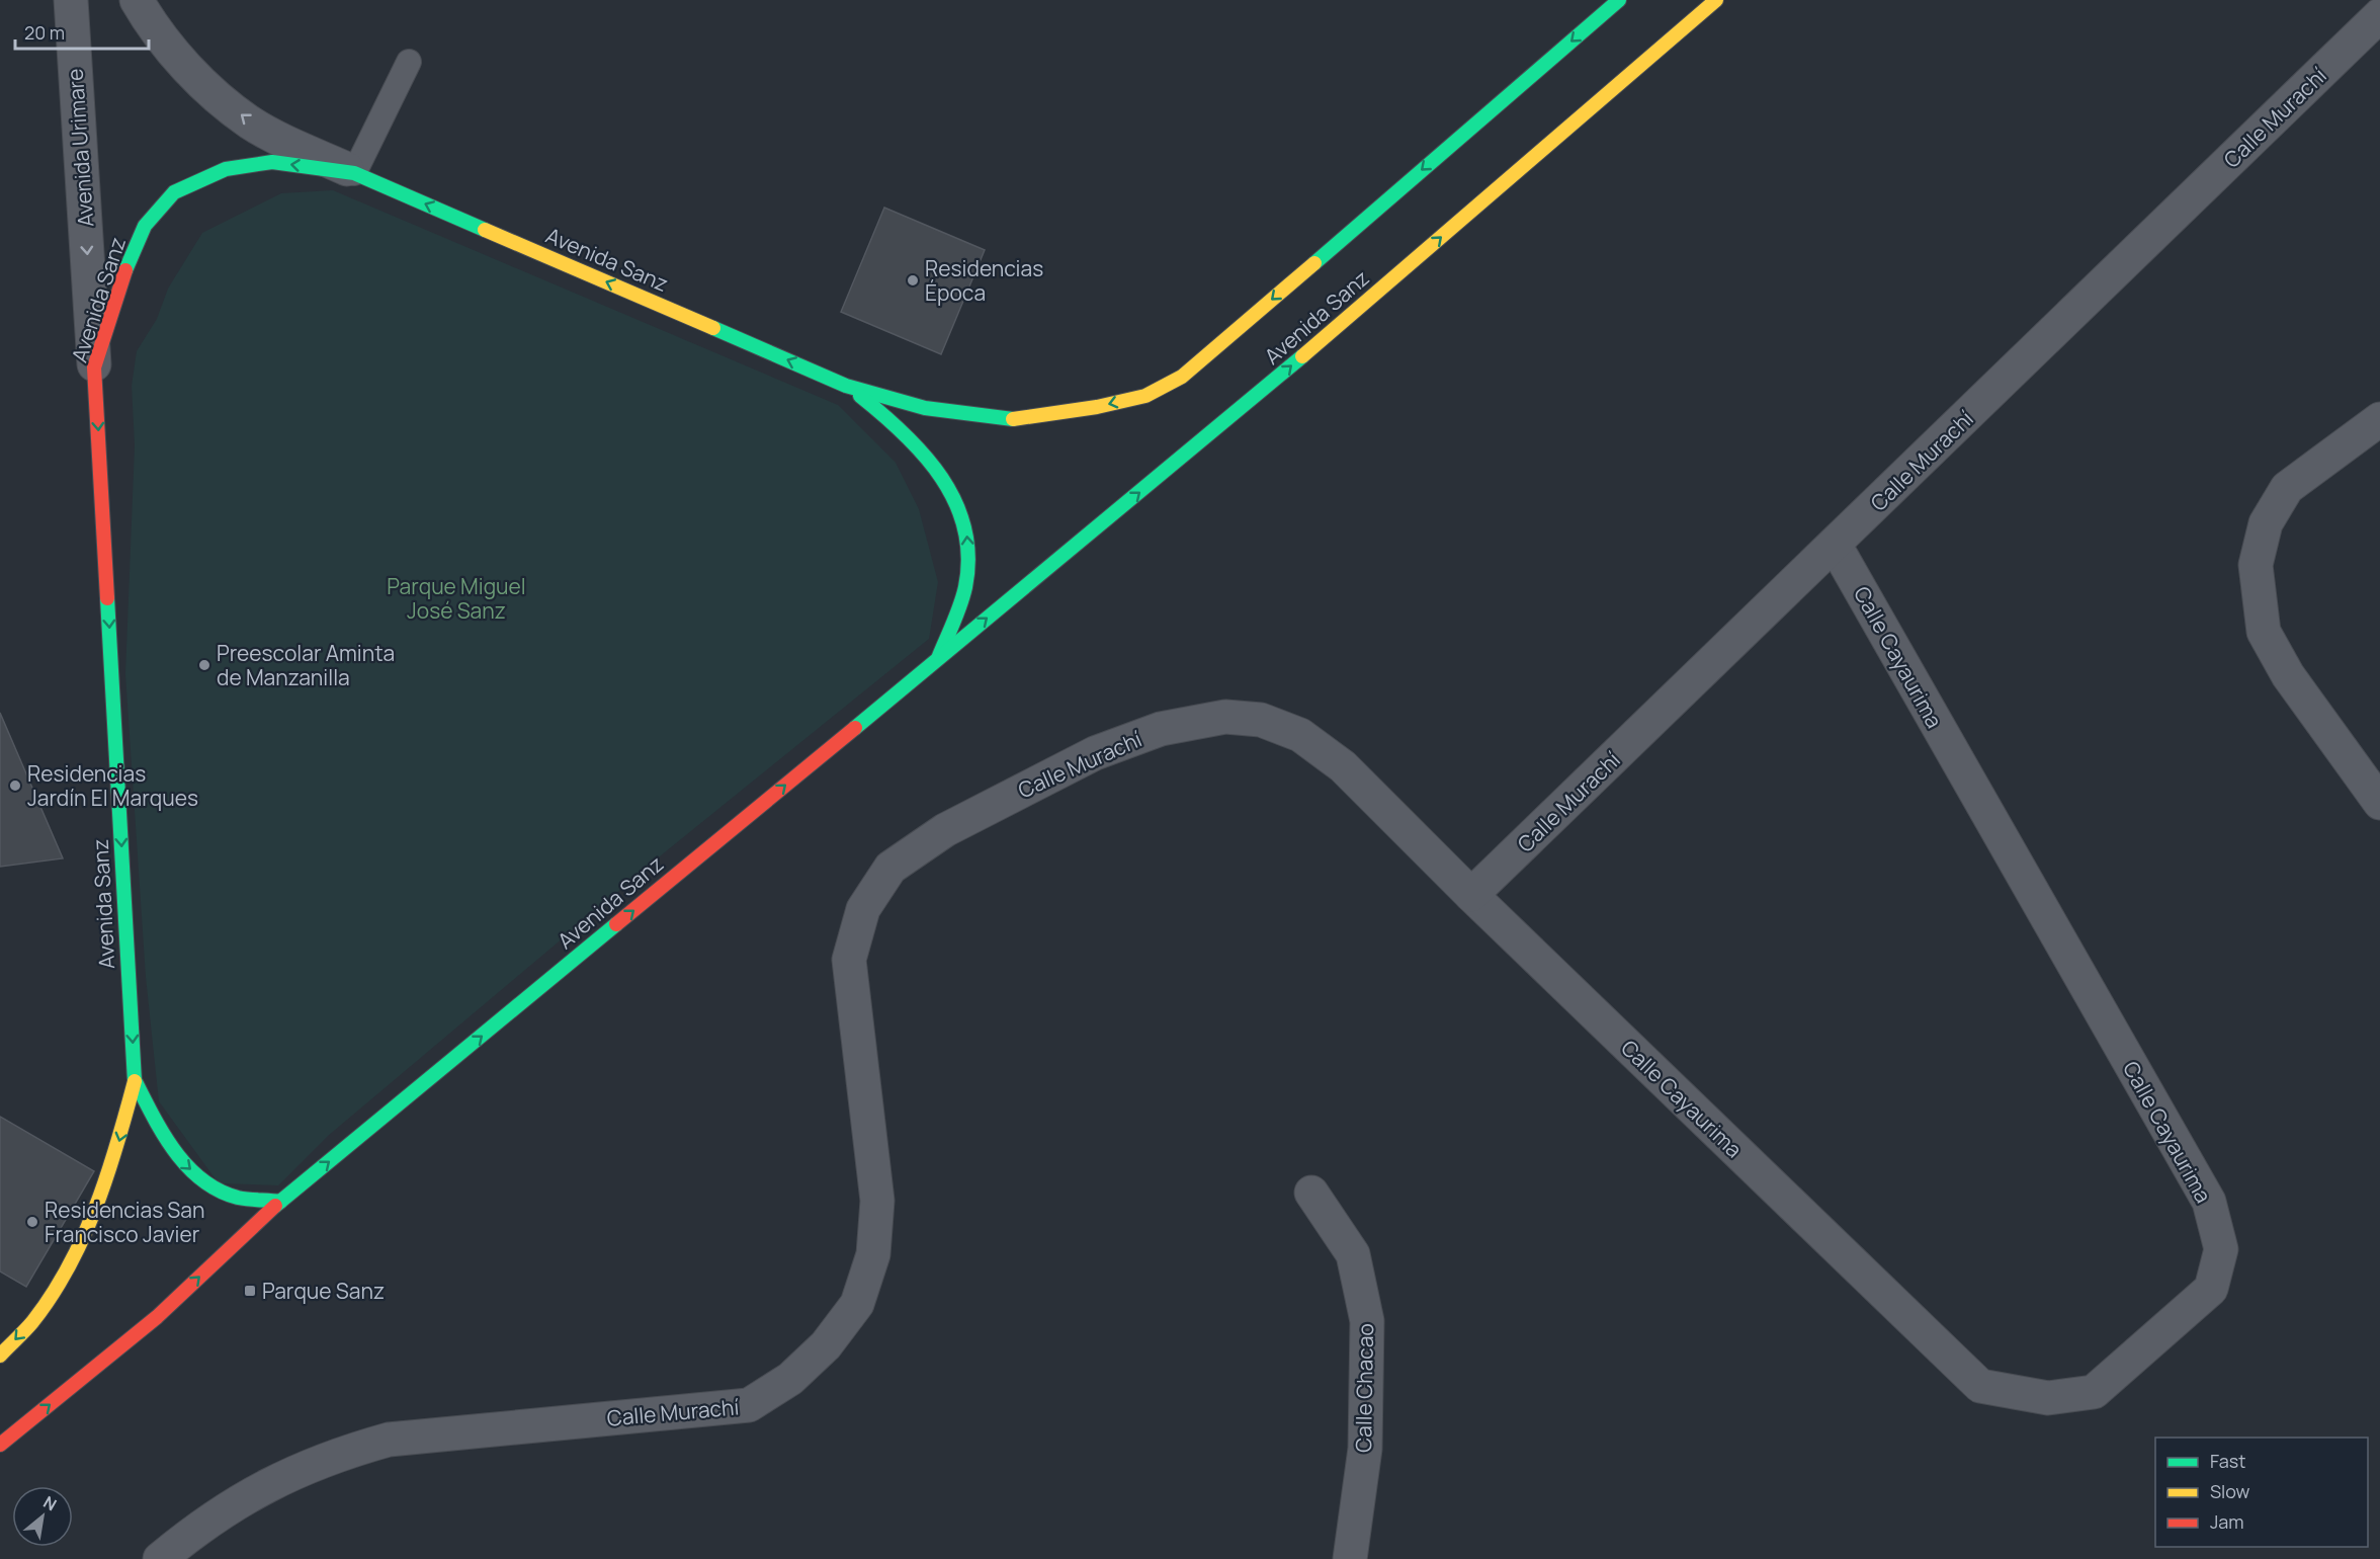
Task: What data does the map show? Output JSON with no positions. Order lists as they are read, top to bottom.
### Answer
{
  "streets": {
    "street": [
      "Calle Murachí",
      "Avenida Urimare",
      "Avenida Sanz",
      "Calle Cayaurima",
      "Calle Chacao"
    ]
  },
  "crossings": [
    ["Calle Murachí", "Calle Cayaurima"],
    ["Avenida Urimare", "Avenida Sanz"]
  ],
  "one_way": ["Avenida Urimare"],
  "parks": ["Parque Miguel José Sanz"],
  "places": {
    "other": [
      "Residencias Época",
      "Preescolar Aminta de Manzanilla",
      "Residencias Jardín El Marques",
      "Residencias San Francisco Javier"
    ],
    "transit": ["Parque Sanz"]
  },
  "legend": ["Fast", "Slow", "Jam"],
  "scale_bar": "20 m",
  "north": "top right"
}
